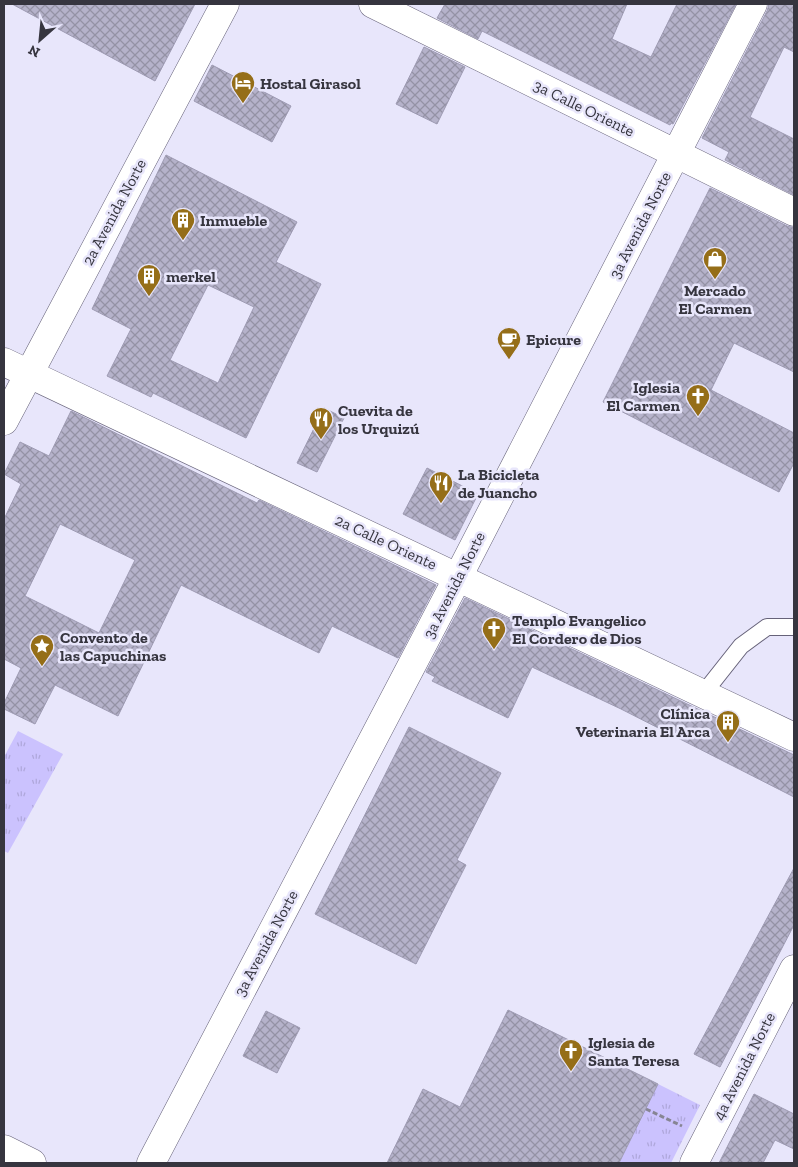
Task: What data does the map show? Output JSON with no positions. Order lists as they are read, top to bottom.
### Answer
{
  "streets": {
    "street": [
      "3a Calle Oriente",
      "2a Avenida Norte",
      "3a Avenida Norte",
      "2a Calle Oriente",
      "4a Avenida Norte"
    ]
  },
  "crossings": [
    ["3a Calle Oriente", "3a Avenida Norte"],
    ["2a Avenida Norte", "2a Calle Oriente"],
    ["3a Avenida Norte", "2a Calle Oriente"]
  ],
  "places": {
    "hotel": ["Hostal Girasol"],
    "building": ["Inmueble", "merkel", "Clínica Veterinaria El Arca"],
    "shop": ["Mercado El Carmen"],
    "cafe": ["Epicure"],
    "church": ["Iglesia El Carmen", "Templo Evangelico El Cordero de Dios", "Iglesia de Santa Teresa"],
    "restaurant": ["Cuevita de los Urquizú", "La Bicicleta de Juancho"],
    "place": ["Convento de las Capuchinas"]
  },
  "north": "bottom left"
}
